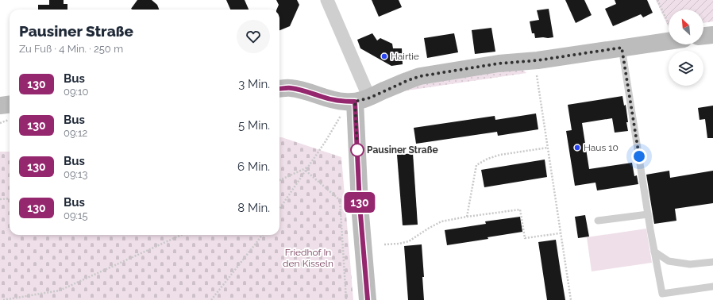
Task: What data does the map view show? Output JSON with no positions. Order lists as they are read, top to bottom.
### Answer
{
  "parks": ["Friedhof In den Kisseln"],
  "places": ["Hairtie", "Haus 10", "Pausiner Straße"],
  "lines": ["bus line 130"],
  "north": "top left",
  "page": {
    "on_map": "130",
    "heading": ["Pausiner Straße", "Zu Fuß · 4 Min. · 250 m"],
    "list": [
      {
        "mark": "130",
        "name": "Bus",
        "note": "09:10",
        "value": "3 Min."
      },
      {
        "mark": "130",
        "name": "Bus",
        "note": "09:12",
        "value": "5 Min."
      },
      {
        "mark": "130",
        "name": "Bus",
        "note": "09:13",
        "value": "6 Min."
      },
      {
        "mark": "130",
        "name": "Bus",
        "note": "09:15",
        "value": "8 Min."
      }
    ]
  }
}
